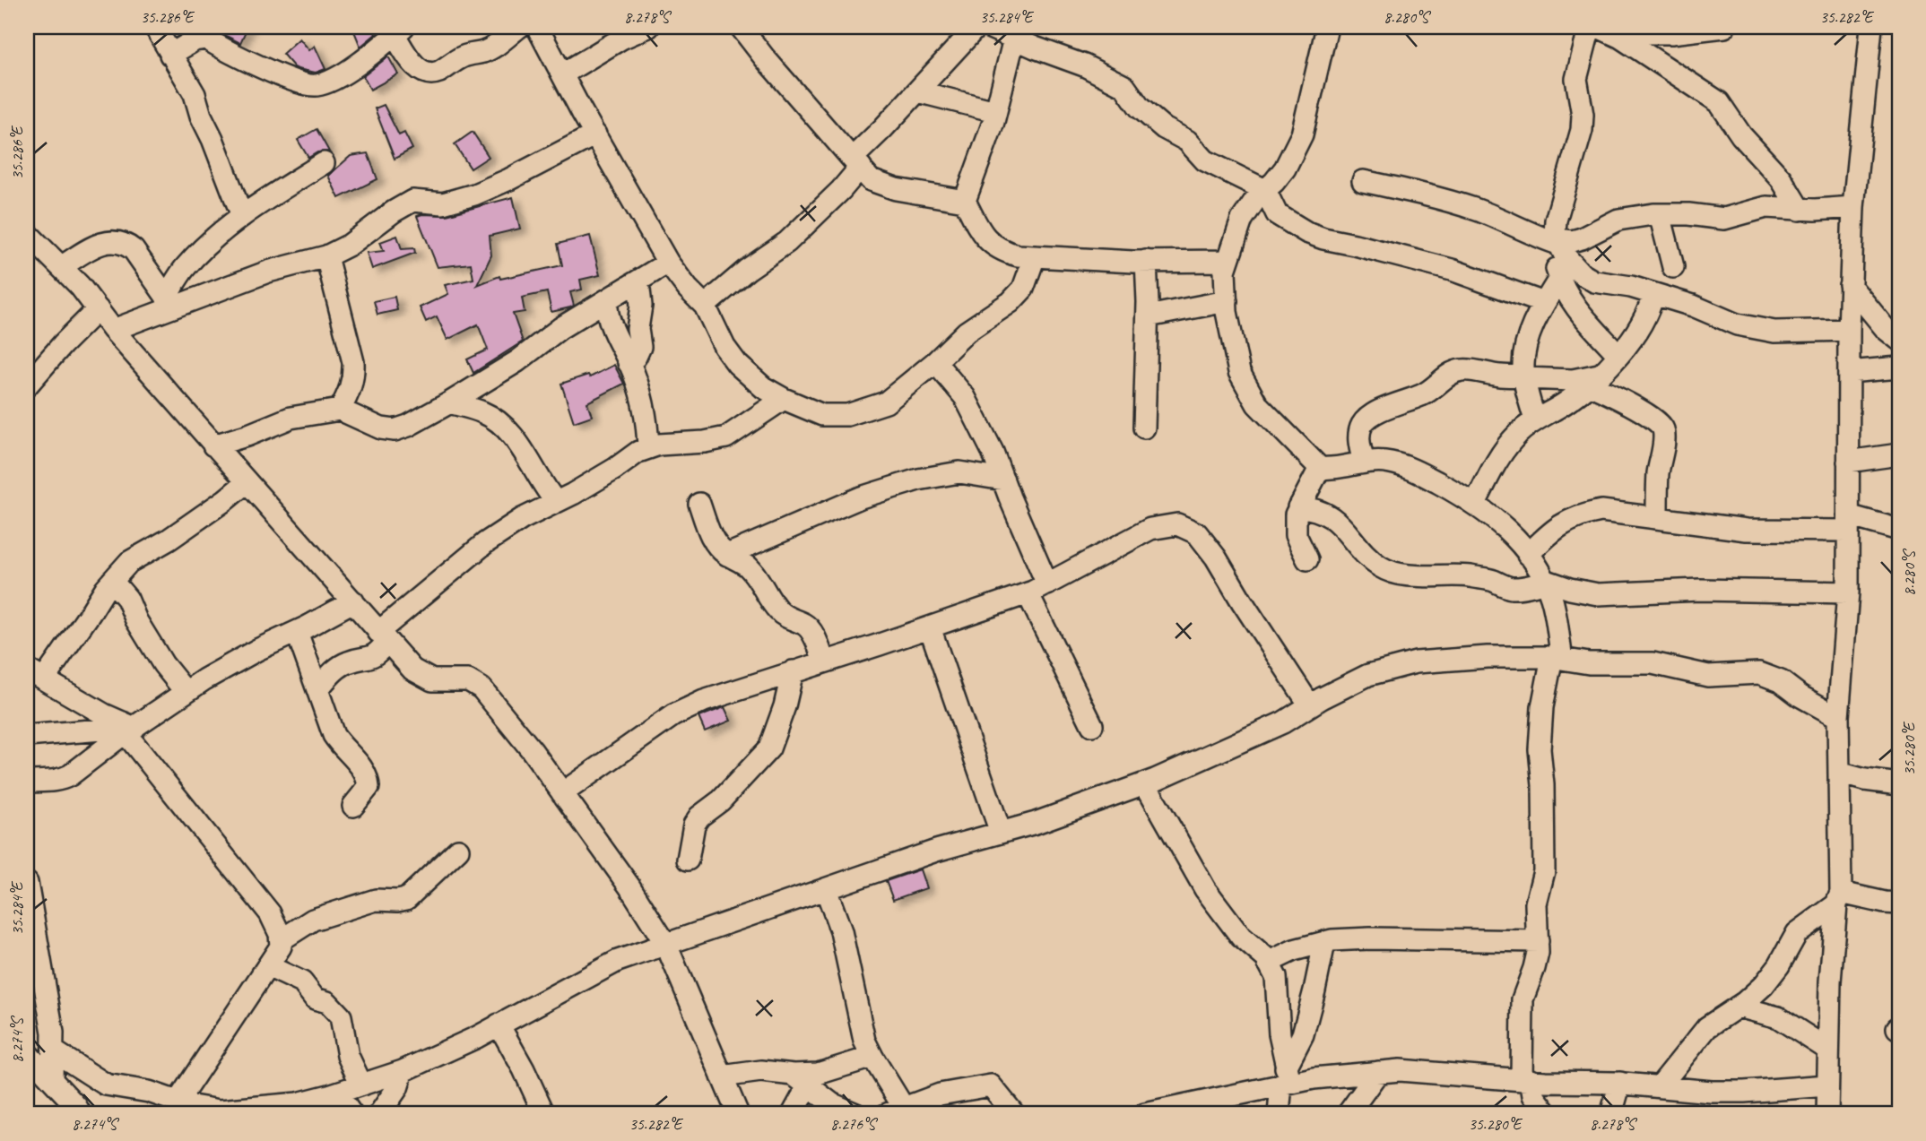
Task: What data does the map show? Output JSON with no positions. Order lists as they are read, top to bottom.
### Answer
{
  "coordinates": [
    "35.286°E",
    "8.278°S",
    "35.284°E",
    "8.280°S",
    "35.282°E",
    "35.280°E",
    "8.274°S",
    "8.276°S"
  ]
}
